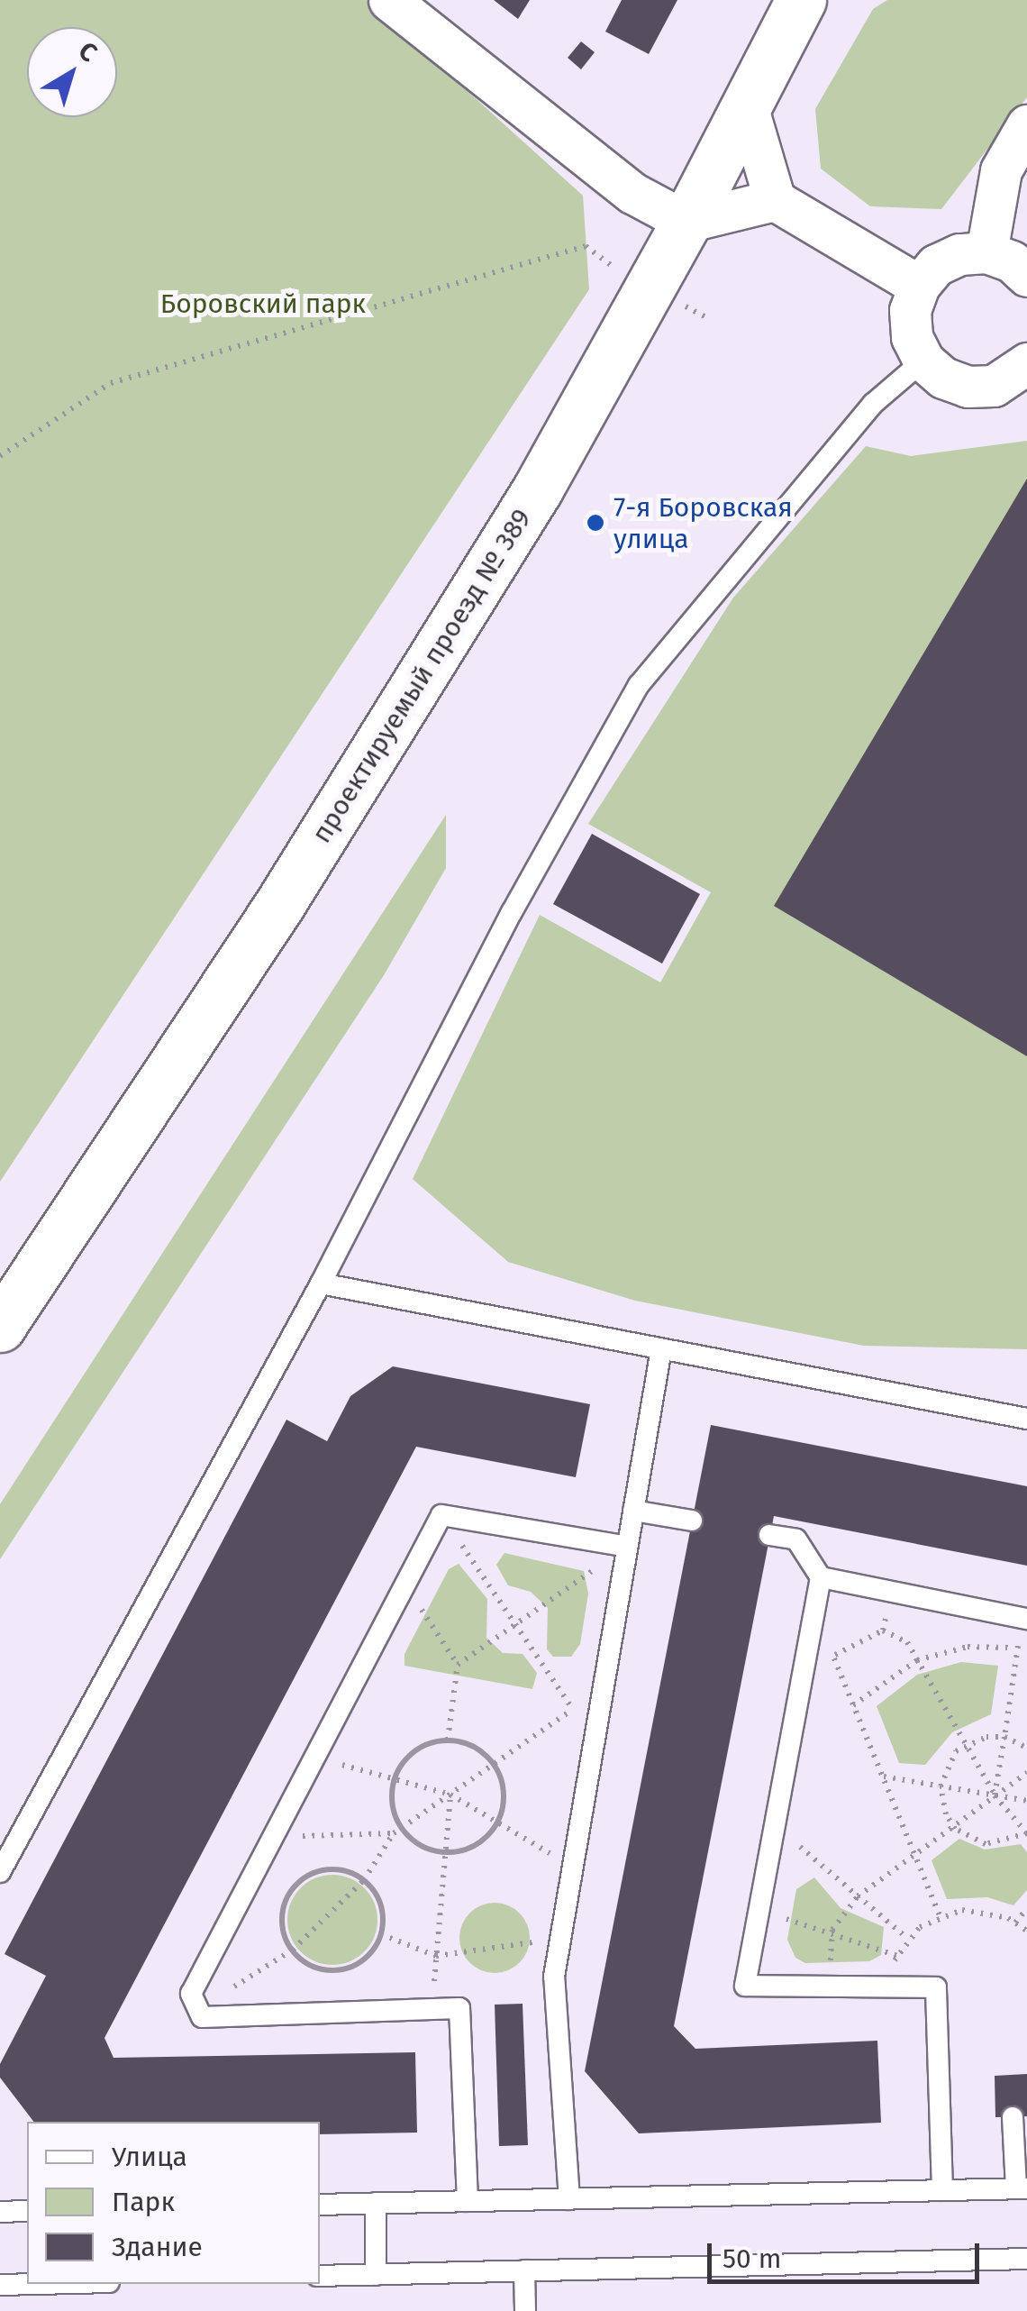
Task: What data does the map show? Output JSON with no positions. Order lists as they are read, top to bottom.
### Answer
{
  "streets": {
    "main road": ["проектируемый проезд № 389"]
  },
  "parks": ["Боровский парк"],
  "places": ["7-я Боровская улица"],
  "legend": ["Улица", "Парк", "Здание"],
  "scale_bar": "50 m",
  "north": "top right"
}
